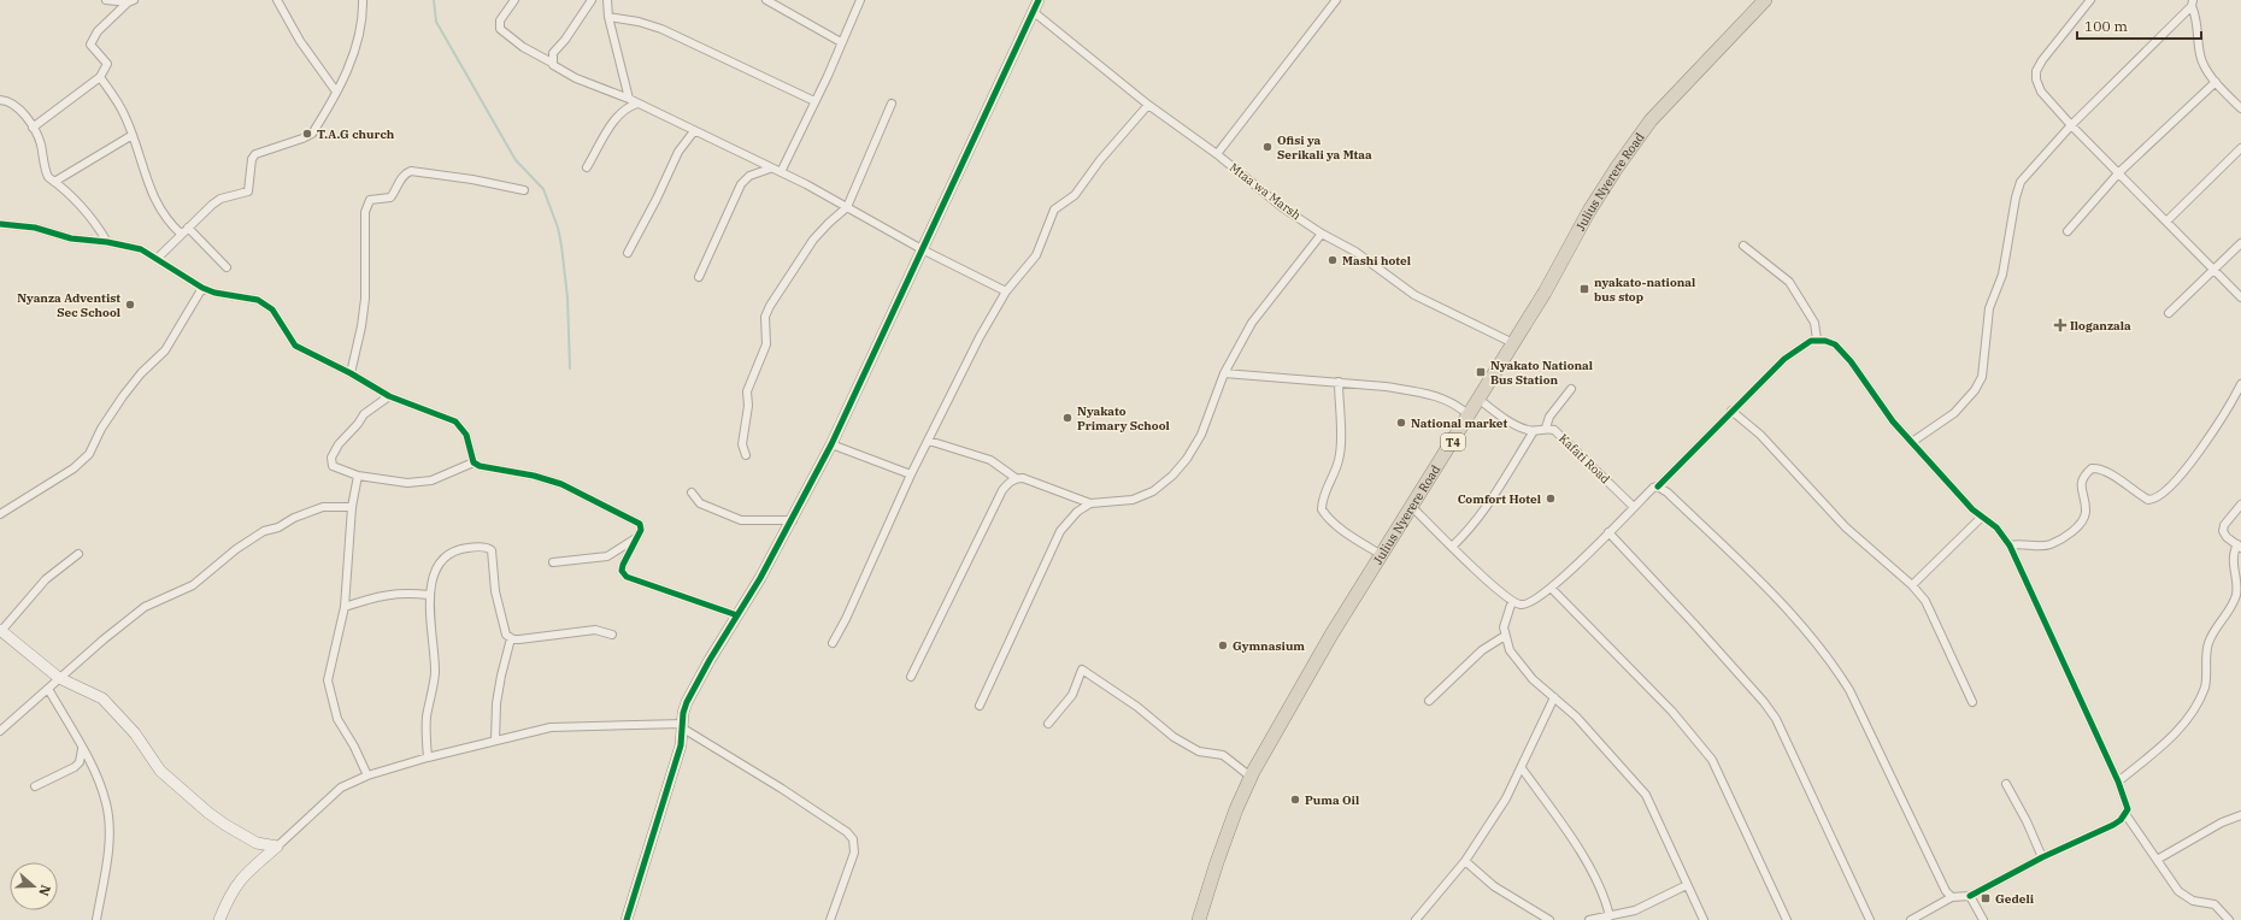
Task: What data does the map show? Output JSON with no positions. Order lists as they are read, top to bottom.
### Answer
{
  "streets": {
    "highway": ["Julius Nyerere Road", "T4"],
    "street": ["Mtaa wa Marsh", "Kafati Road"]
  },
  "crossings": [
    ["Julius Nyerere Road", "Mtaa wa Marsh"]
  ],
  "places": {
    "other": [
      "T.A.G church",
      "Ofisi ya Serikali ya Mtaa",
      "Mashi hotel",
      "Nyanza Adventist Sec School",
      "Nyakato Primary School",
      "National market",
      "Comfort Hotel",
      "Gymnasium",
      "Puma Oil"
    ],
    "transit": ["nyakato-national bus stop", "Nyakato National Bus Station", "Gedeli"],
    "health": ["Iloganzala"]
  },
  "scale_bar": "100 m",
  "north": "right"
}
